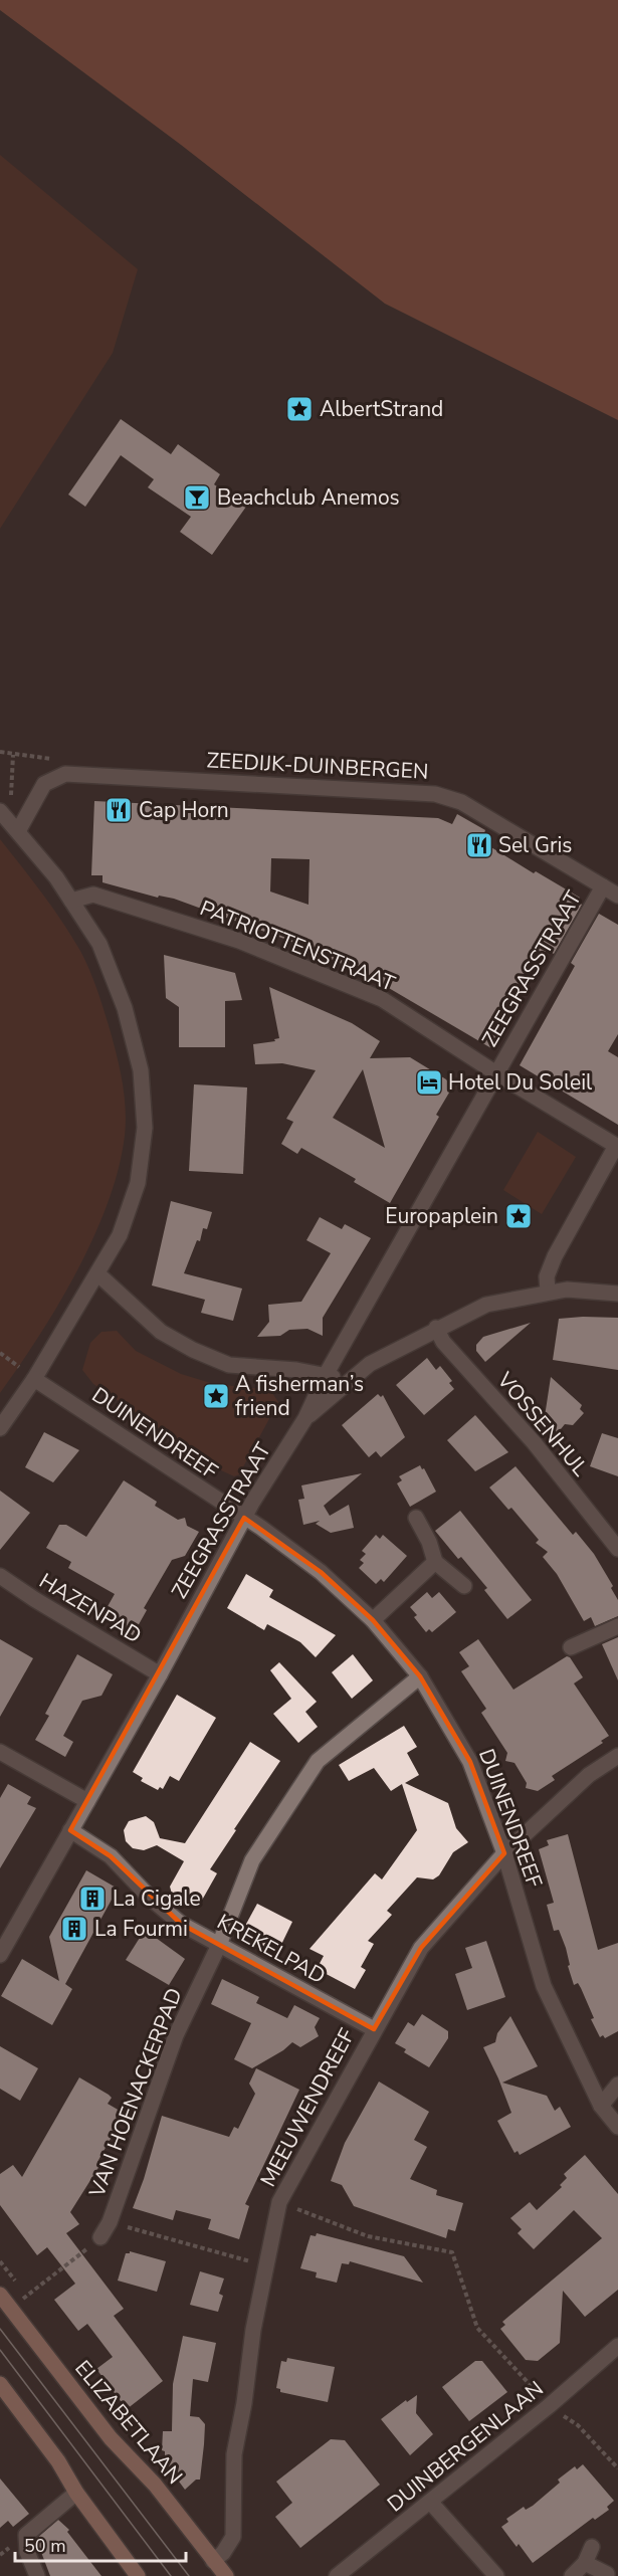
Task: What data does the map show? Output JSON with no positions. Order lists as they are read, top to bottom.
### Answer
{
  "streets": {
    "main road": ["ELIZABETLAAN"],
    "street": [
      "ZEEDIJK-DUINBERGEN",
      "PATRIOTTENSTRAAT",
      "ZEEGRASSTRAAT",
      "VOSSENHUL",
      "DUINENDREEF",
      "HAZENPAD",
      "KREKELPAD",
      "VAN HOENACKERPAD",
      "MEEUWENDREEF",
      "DUINBERGENLAAN"
    ]
  },
  "crossings": [
    ["ZEEDIJK-DUINBERGEN", "ZEEGRASSTRAAT"],
    ["PATRIOTTENSTRAAT", "ZEEGRASSTRAAT"],
    ["ZEEGRASSTRAAT", "DUINENDREEF"],
    ["ZEEGRASSTRAAT", "HAZENPAD"],
    ["ZEEGRASSTRAAT", "KREKELPAD"],
    ["DUINENDREEF", "VAN HOENACKERPAD"],
    ["DUINENDREEF", "MEEUWENDREEF"],
    ["KREKELPAD", "VAN HOENACKERPAD"],
    ["KREKELPAD", "MEEUWENDREEF"],
    ["MEEUWENDREEF", "ELIZABETLAAN"]
  ],
  "places": {
    "place": ["AlbertStrand", "Europaplein", "A fisherman’s friend"],
    "bar": ["Beachclub Anemos"],
    "restaurant": ["Cap Horn", "Sel Gris"],
    "hotel": ["Hotel Du Soleil"],
    "building": ["La Cigale", "La Fourmi"]
  },
  "scale_bar": "50 m"
}
